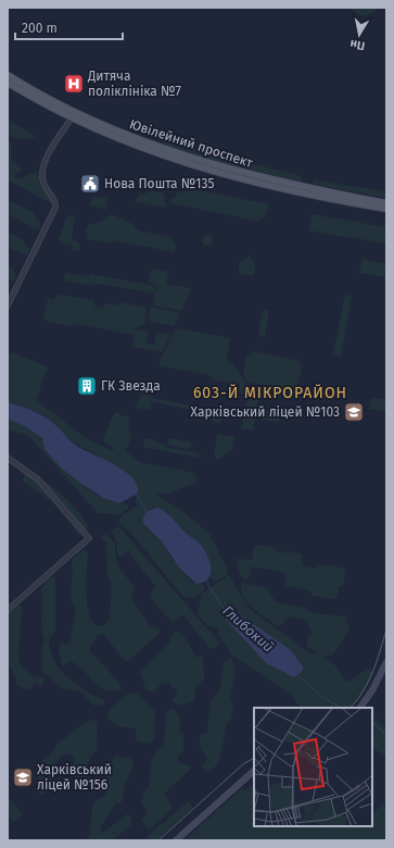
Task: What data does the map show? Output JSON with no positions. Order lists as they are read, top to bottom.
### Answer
{
  "streets": {
    "main road": ["Ювілейний проспект"]
  },
  "districts": ["603-Й МІКРОРАЙОН"],
  "water": ["Глибокий"],
  "places": {
    "hospital": ["Дитяча поліклініка №7"],
    "public building": ["Нова Пошта №135"],
    "building": ["ГК Звезда"],
    "school or university": ["Харківський ліцей №103", "Харківський ліцей №156"]
  },
  "scale_bar": "200 m",
  "north": "bottom"
}
